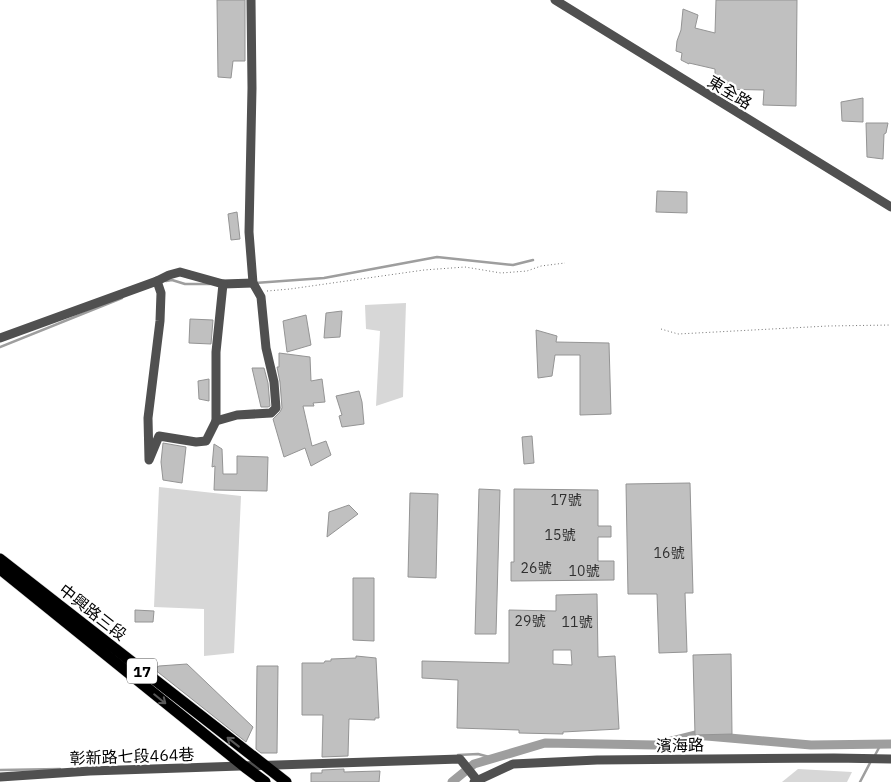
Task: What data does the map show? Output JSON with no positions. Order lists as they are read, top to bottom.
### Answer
{
  "streets": {
    "main road": ["中興路三段", "17"],
    "street": ["東全路", "濱海路", "彰新路七段464巷"]
  },
  "crossings": [
    ["中興路三段", "彰新路七段464巷"],
    ["濱海路", "彰新路七段464巷"]
  ],
  "house_numbers": [
    "17號",
    "15號",
    "16號",
    "26號",
    "10號",
    "29號",
    "11號"
  ]
}
